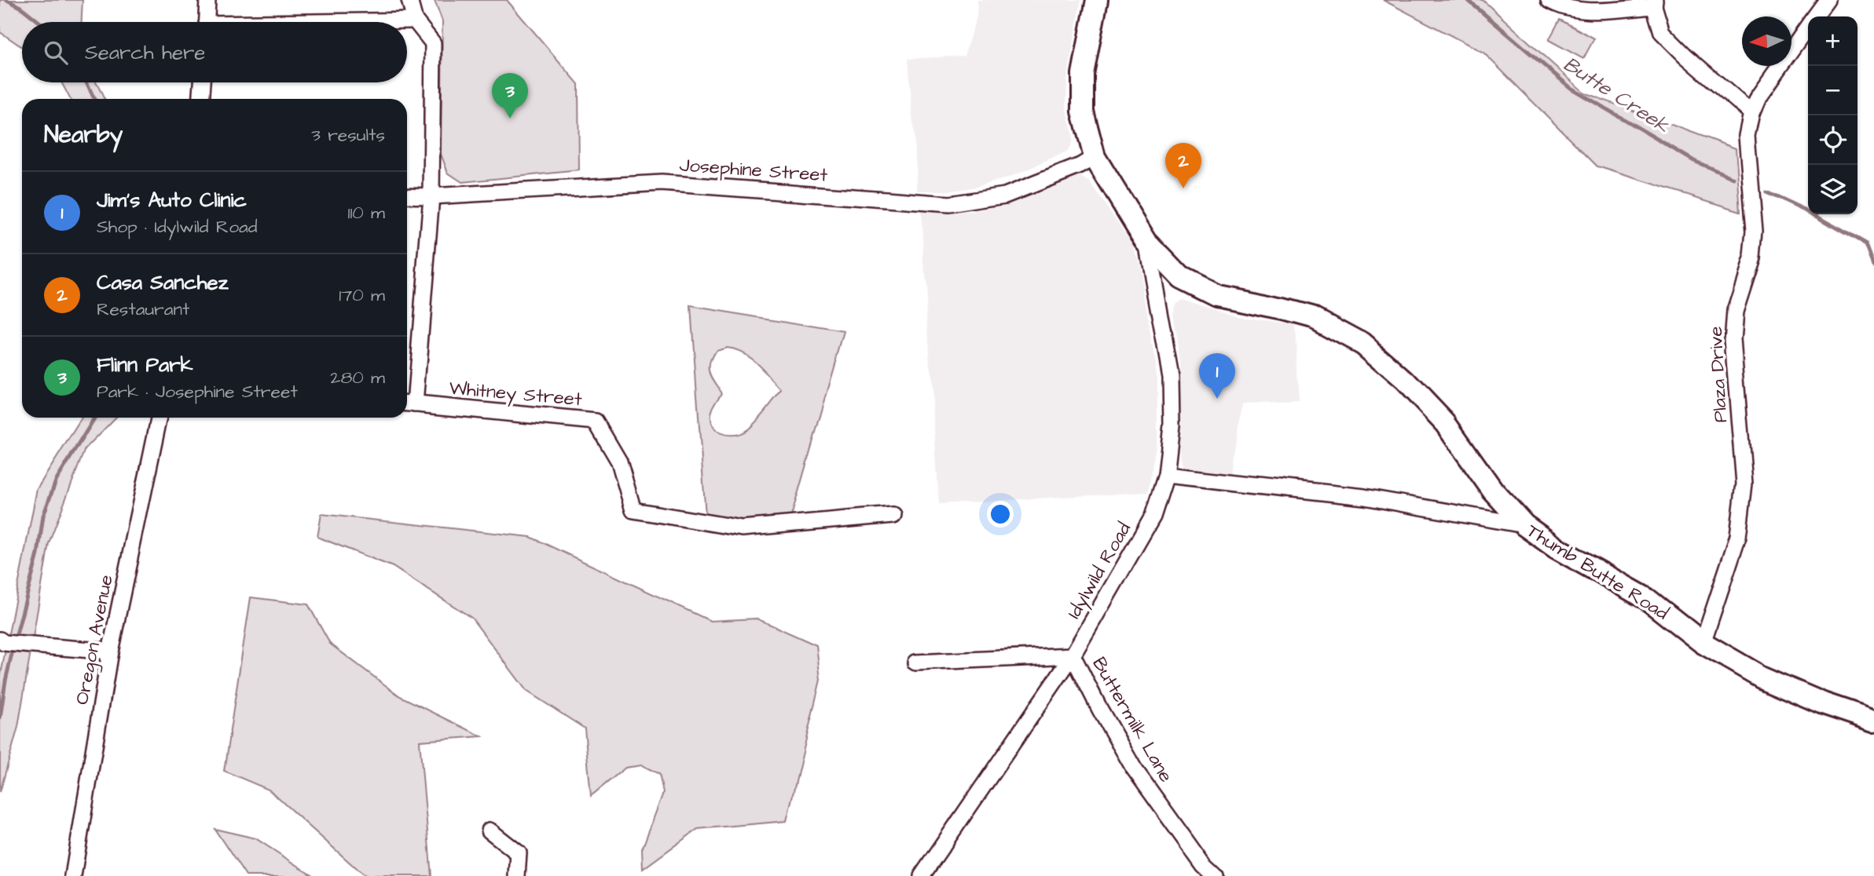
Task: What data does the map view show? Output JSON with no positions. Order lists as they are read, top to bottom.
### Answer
{
  "streets": {
    "main road": ["Thumb Butte Road"],
    "street": [
      "Josephine Street",
      "Plaza Drive",
      "Whitney Street",
      "Idylwild Road",
      "Oregon Avenue",
      "Buttermilk Lane"
    ]
  },
  "crossings": [
    ["Plaza Drive", "Thumb Butte Road"],
    ["Idylwild Road", "Thumb Butte Road"],
    ["Idylwild Road", "Buttermilk Lane"]
  ],
  "water": ["Butte Creek"],
  "north": "left",
  "page": {
    "map_buttons": ["+", "−"],
    "search": "Search here",
    "pins": ["3", "2", "1"],
    "heading": ["Nearby", "3 results"],
    "list": [
      {
        "mark": "1",
        "name": "Jim's Auto Clinic",
        "note": "Shop · Idylwild Road",
        "value": "110 m"
      },
      {
        "mark": "2",
        "name": "Casa Sanchez",
        "note": "Restaurant",
        "value": "170 m"
      },
      {
        "mark": "3",
        "name": "Flinn Park",
        "note": "Park · Josephine Street",
        "value": "280 m"
      }
    ]
  }
}
